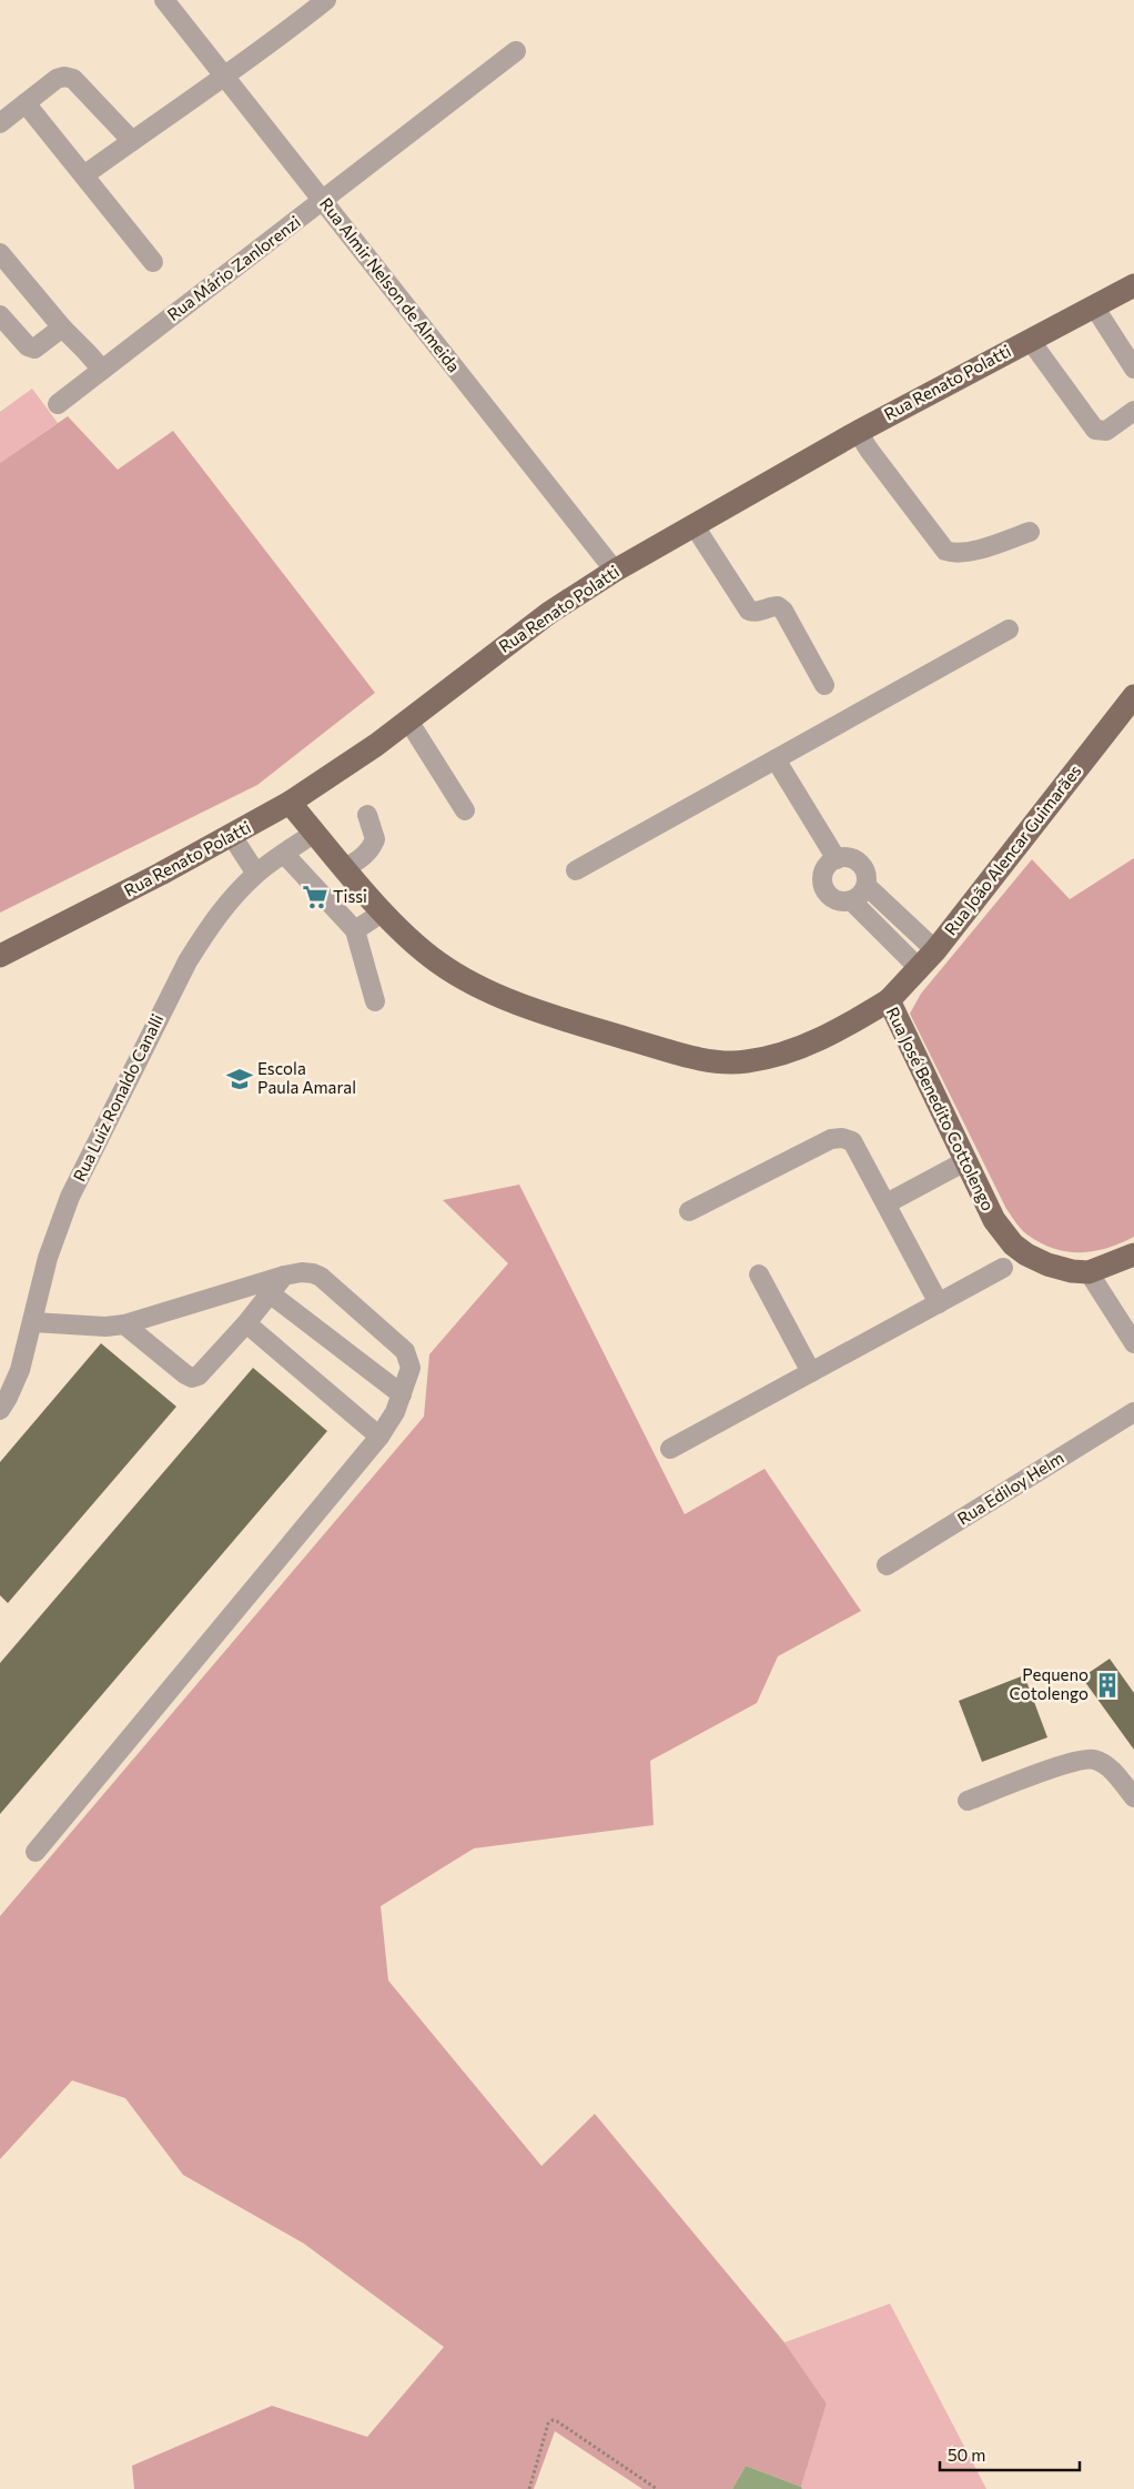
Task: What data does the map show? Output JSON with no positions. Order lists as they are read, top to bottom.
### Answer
{
  "streets": {
    "main road": ["Rua Renato Polatti", "Rua João Alencar Guimarães", "Rua José Benedito Cottolengo"],
    "street": [
      "Rua Mário Zanlorenzi",
      "Rua Almir Nelson de Almeida",
      "Rua Luiz Ronaldo Canalli",
      "Rua Ediloy Helm"
    ]
  },
  "crossings": [
    ["Rua Mário Zanlorenzi", "Rua Almir Nelson de Almeida"],
    ["Rua Almir Nelson de Almeida", "Rua Renato Polatti"],
    ["Rua Renato Polatti", "Rua José Benedito Cottolengo"],
    ["Rua João Alencar Guimarães", "Rua José Benedito Cottolengo"],
    ["Rua Luiz Ronaldo Canalli", "Rua José Benedito Cottolengo"]
  ],
  "places": {
    "supermarket": ["Tissi"],
    "school or university": ["Escola Paula Amaral"],
    "building": ["Pequeno Cotolengo"]
  },
  "scale_bar": "50 m"
}
